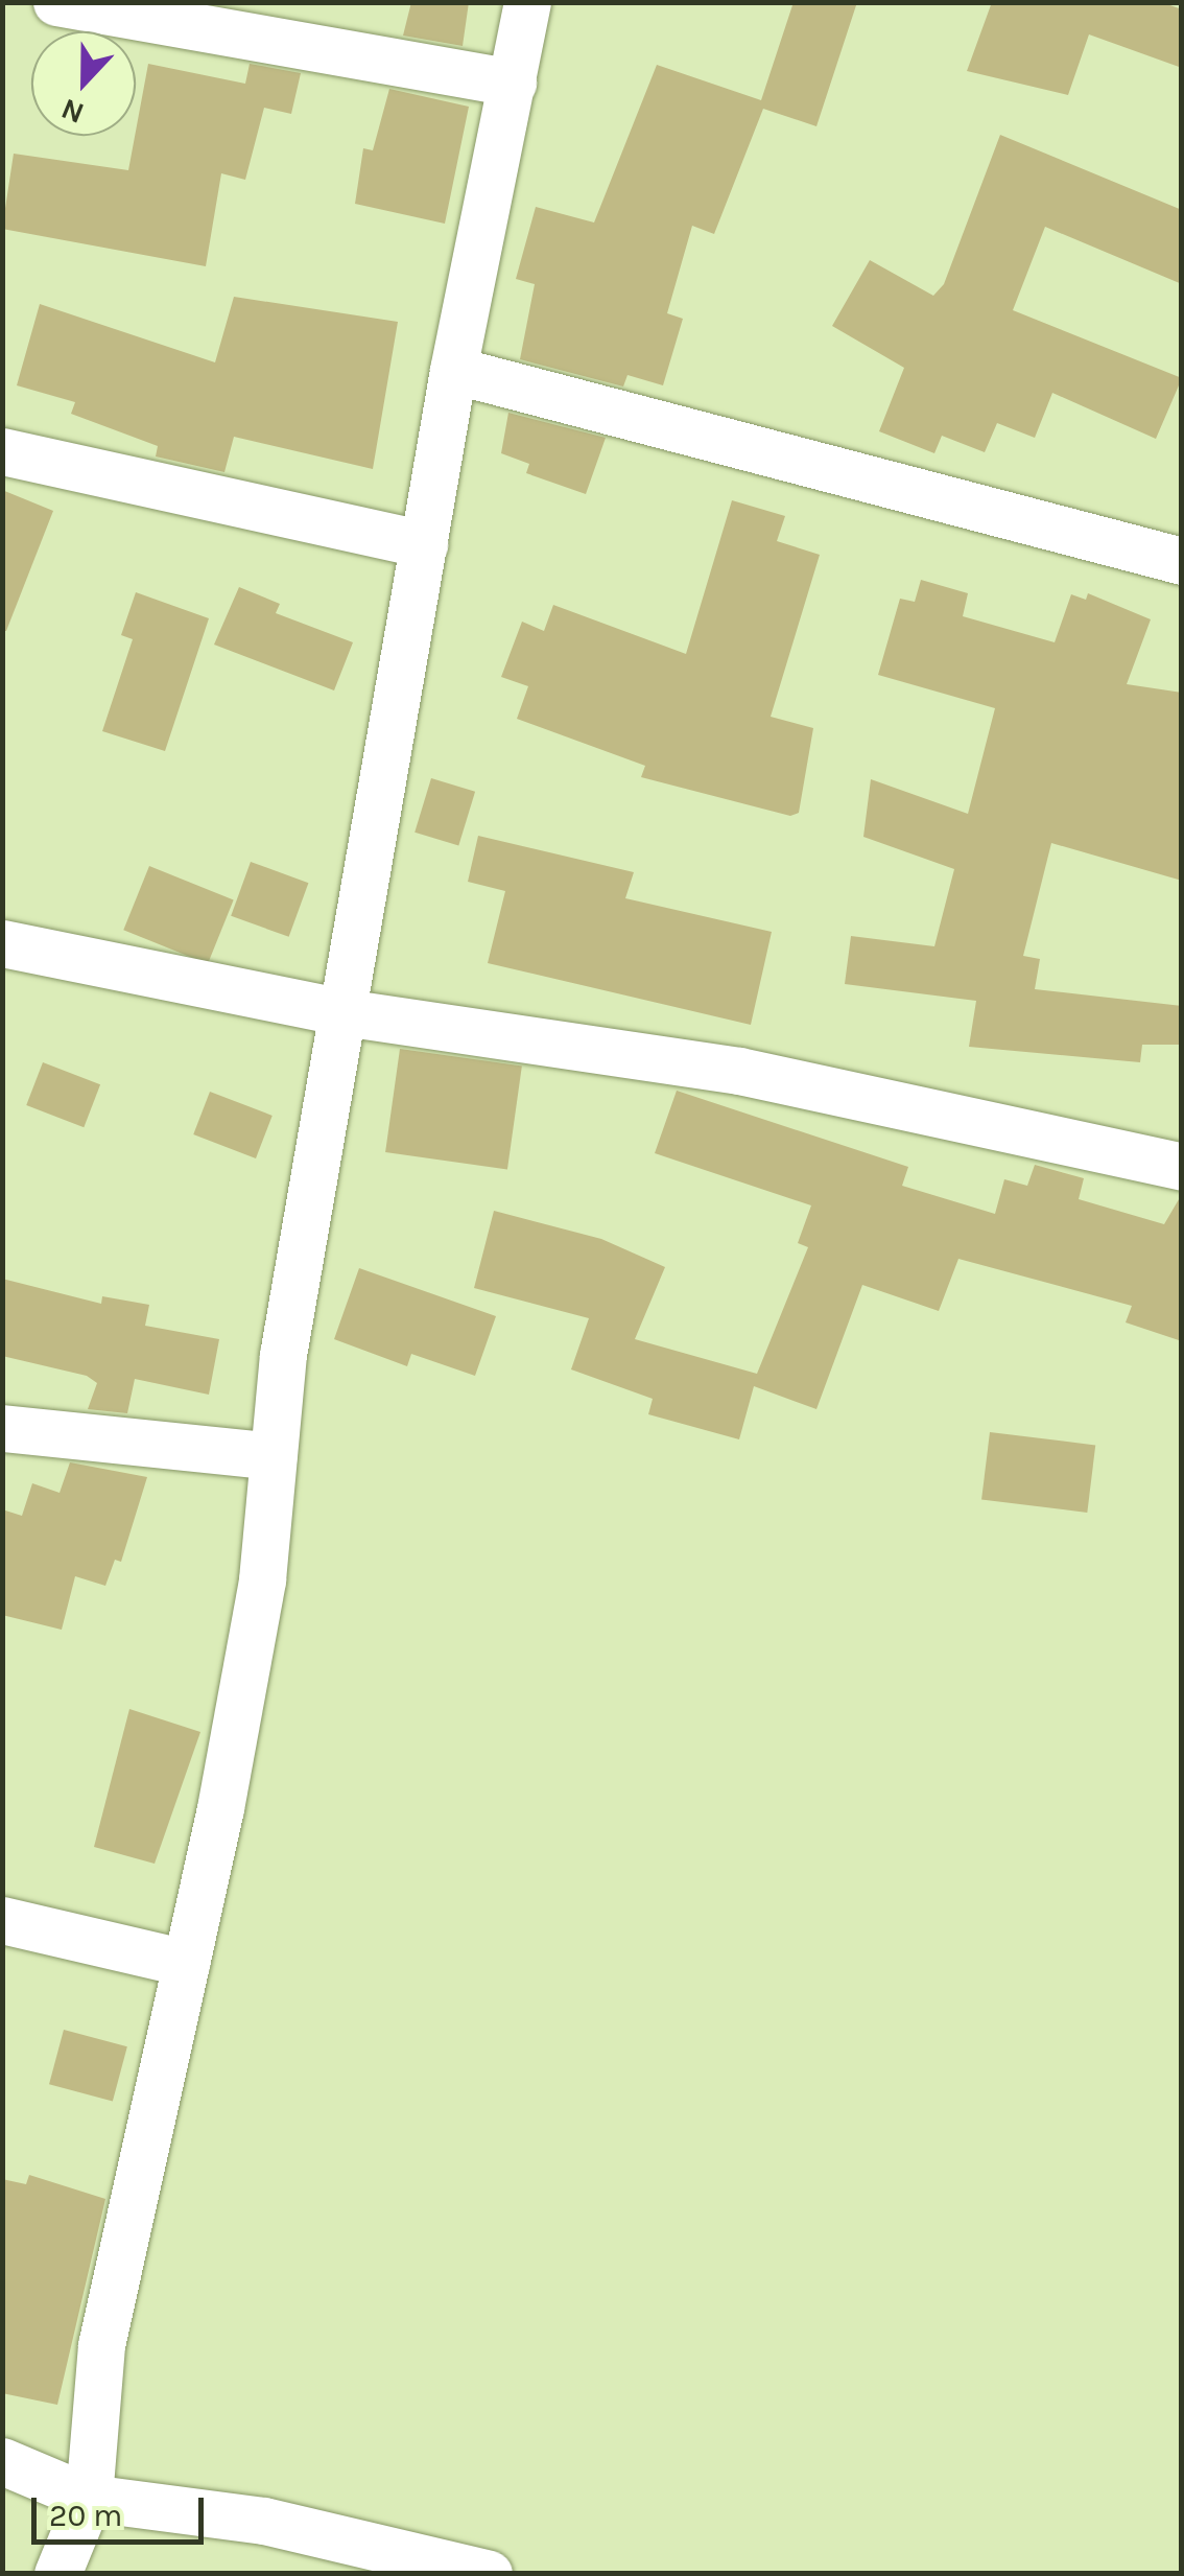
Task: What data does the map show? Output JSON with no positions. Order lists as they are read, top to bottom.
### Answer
{
  "scale_bar": "20 m",
  "north": "bottom"
}
